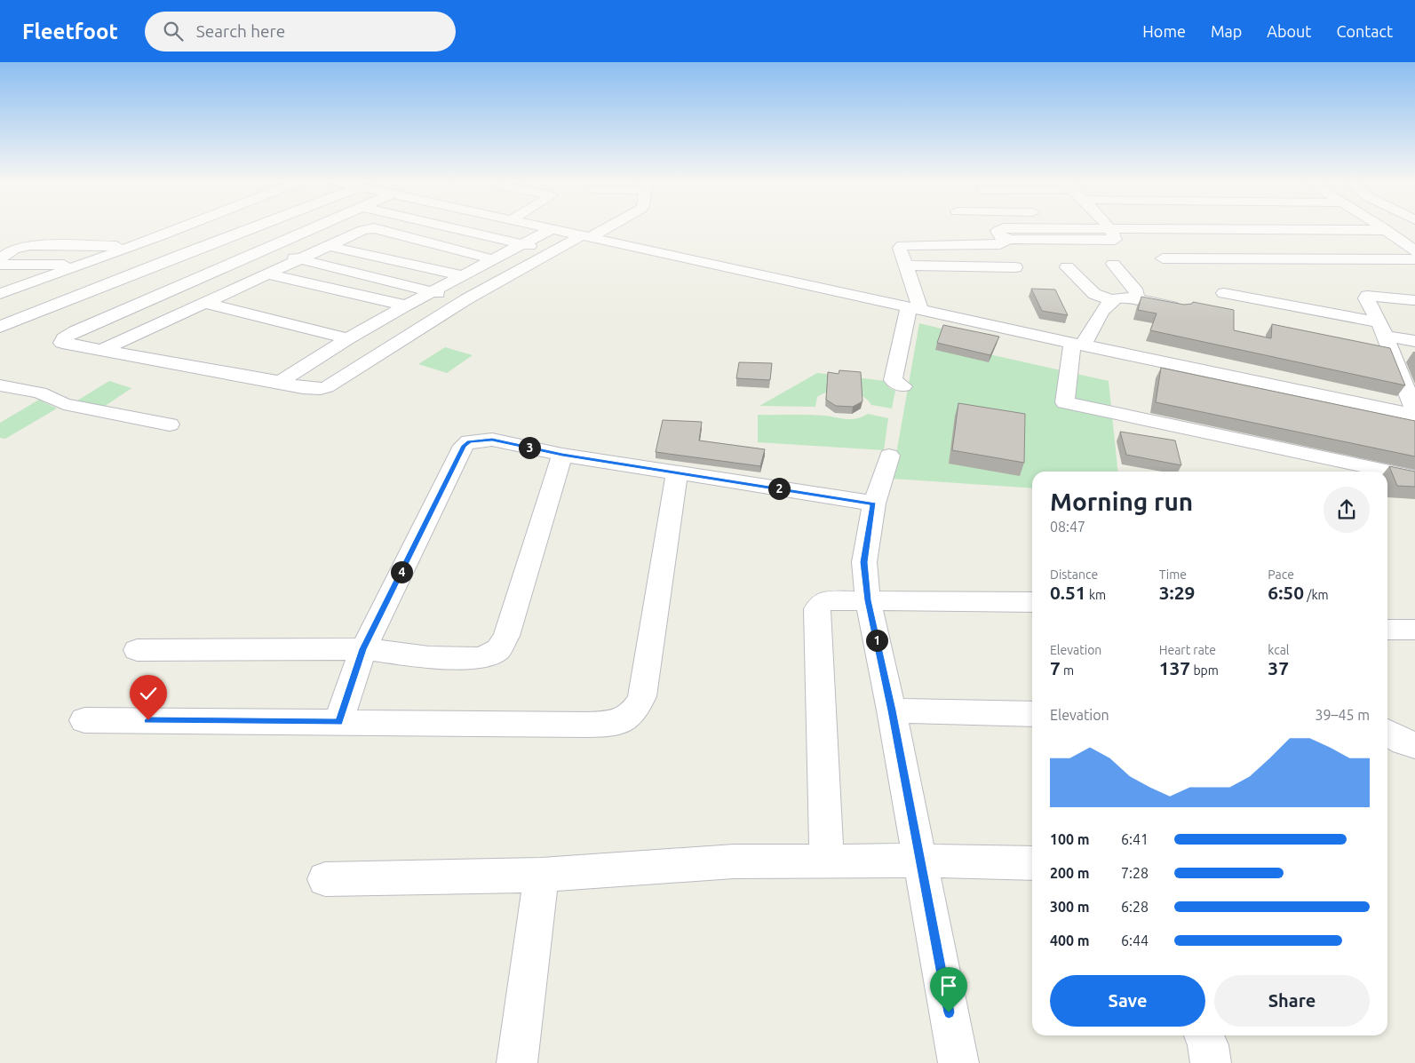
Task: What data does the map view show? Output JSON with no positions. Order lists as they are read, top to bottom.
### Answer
{
  "page": {
    "header": "Fleetfoot",
    "search": "Search here",
    "nav": [
      "Home",
      "Map",
      "About",
      "Contact"
    ],
    "pins": [
      "3",
      "2",
      "4",
      "1"
    ],
    "heading": ["Morning run", "08:47"],
    "stats": [
      ["Distance", "0.51 km"],
      ["Time", "3:29"],
      ["Pace", "6:50 /km"],
      ["Elevation", "7 m"],
      ["Heart rate", "137 bpm"],
      ["kcal", "37"]
    ],
    "chart": ["Elevation", "39–45 m"],
    "list": [
      {
        "name": "100 m",
        "note": "6:41"
      },
      {
        "name": "200 m",
        "note": "7:28"
      },
      {
        "name": "300 m",
        "note": "6:28"
      },
      {
        "name": "400 m",
        "note": "6:44"
      }
    ],
    "buttons": ["Save", "Share"]
  }
}
